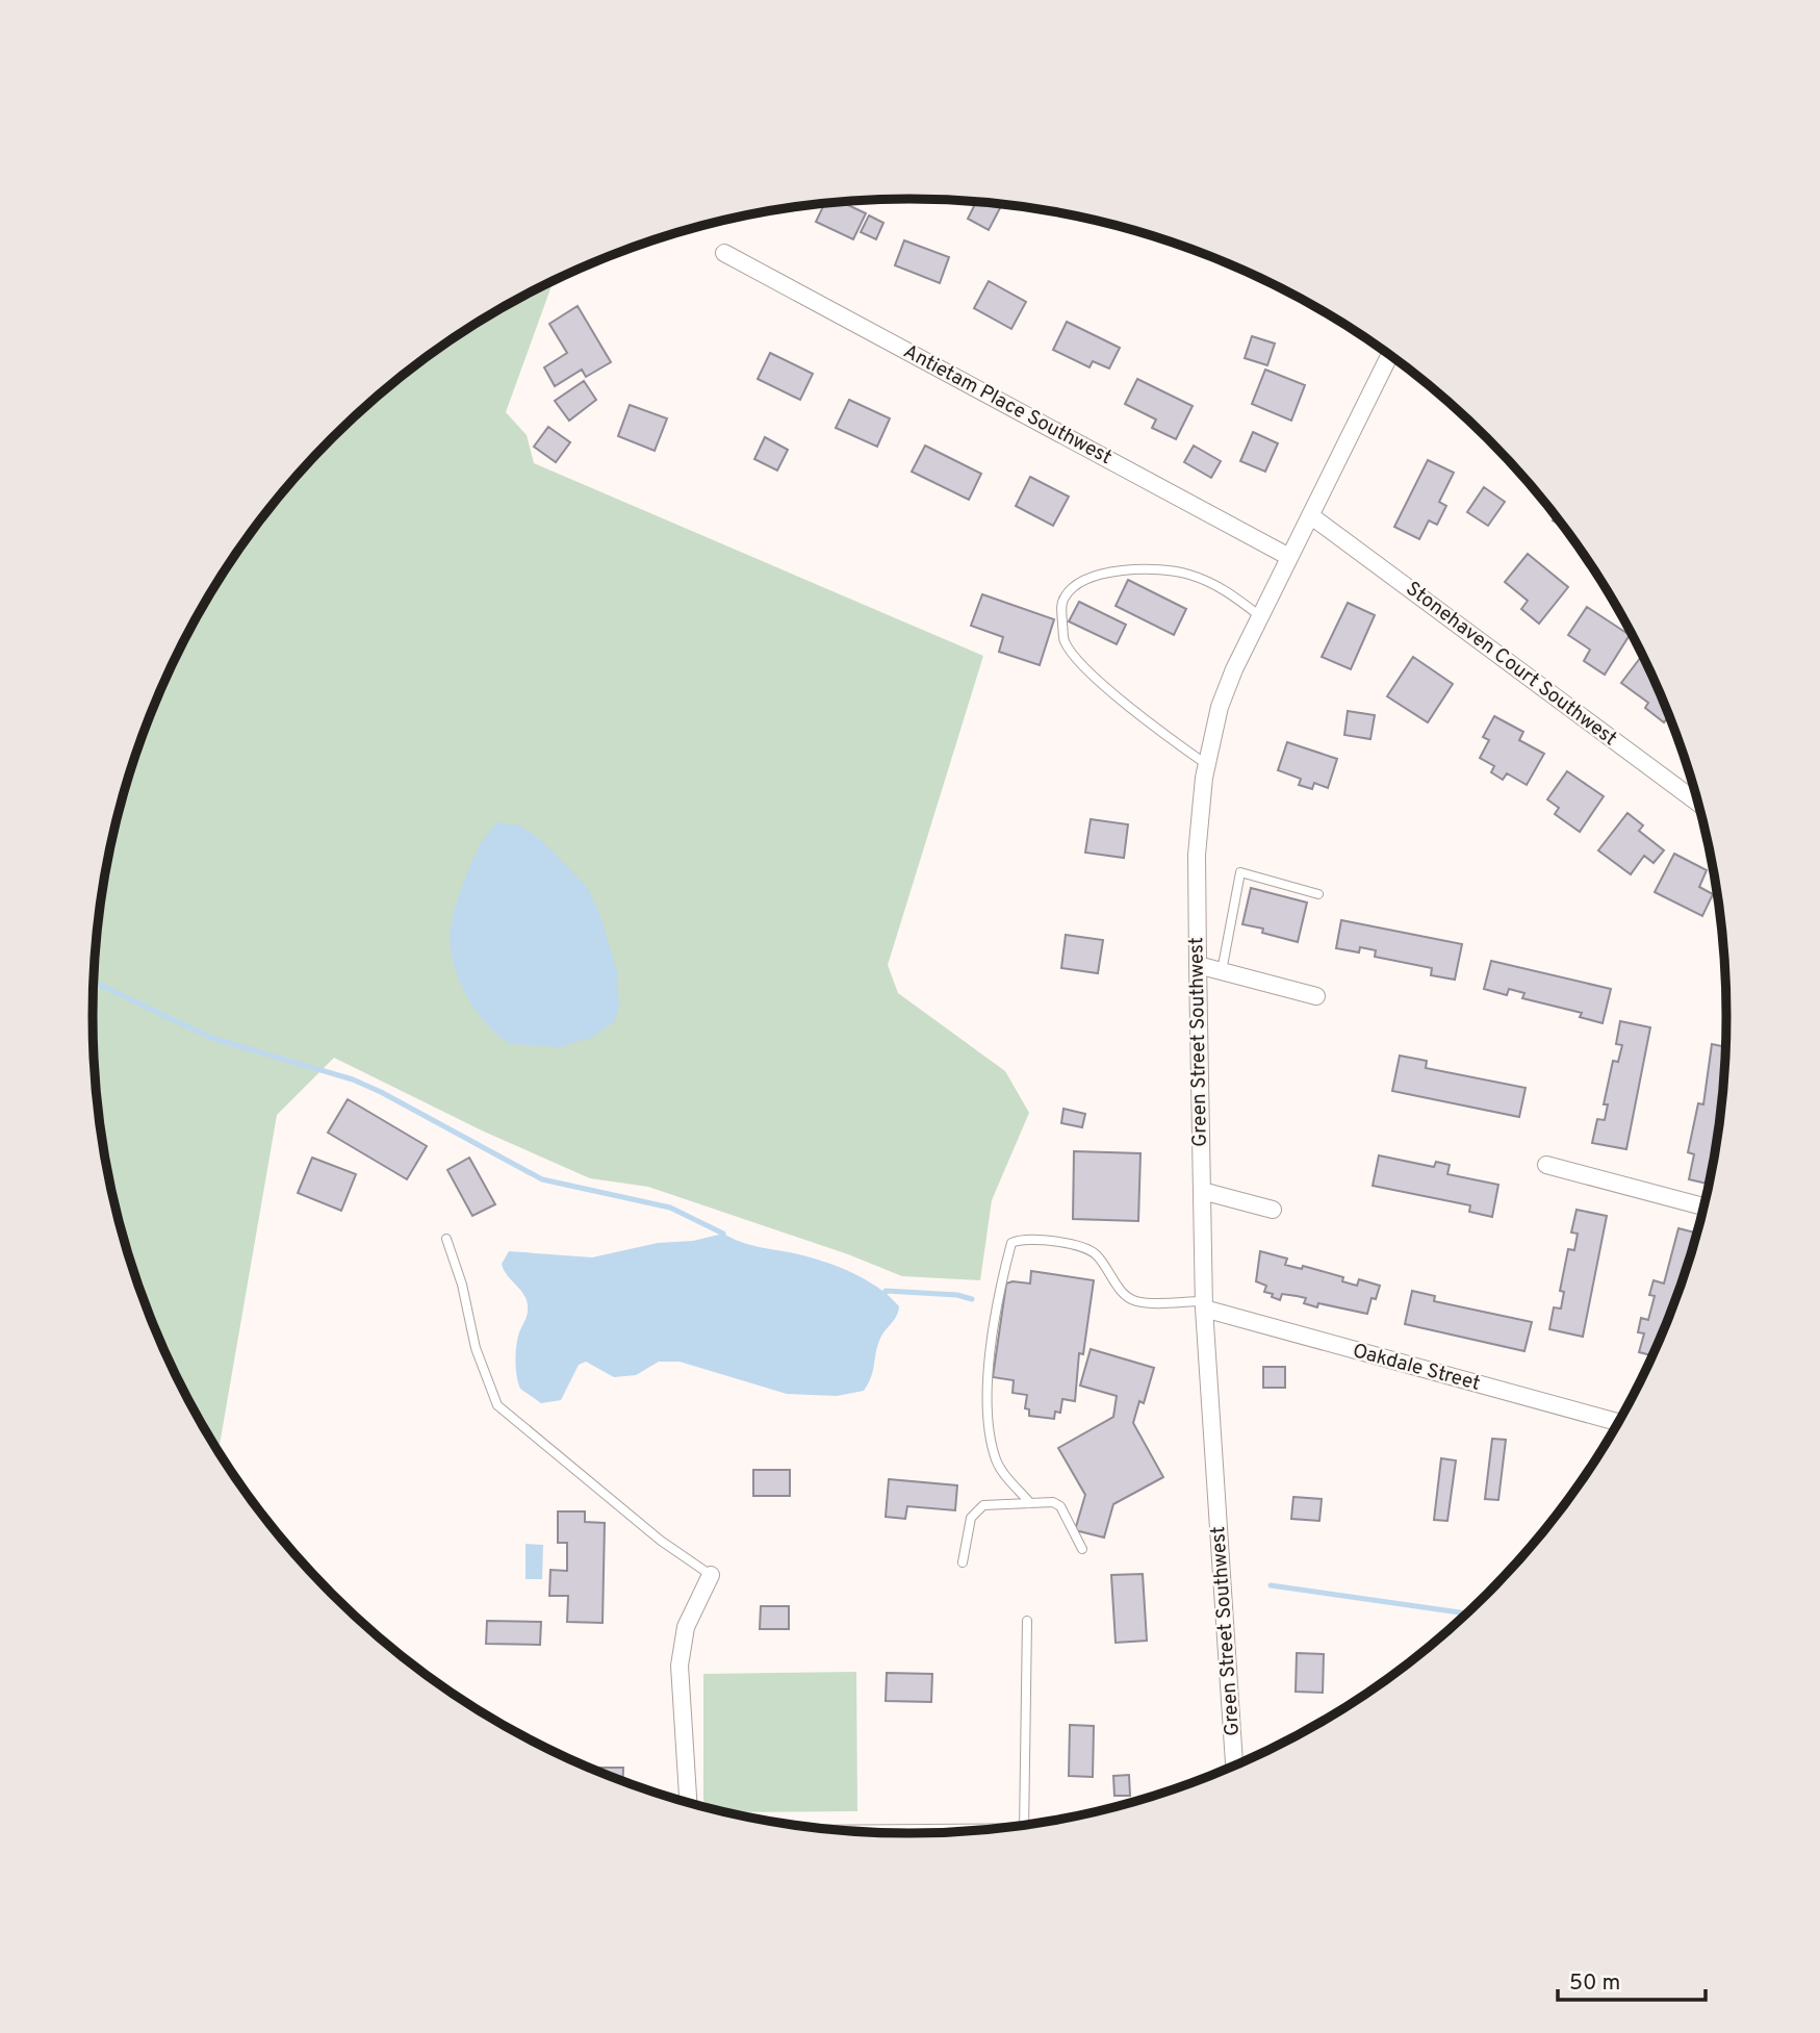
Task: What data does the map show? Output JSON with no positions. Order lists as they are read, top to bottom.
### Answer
{
  "streets": {
    "street": [
      "Antietam Place Southwest",
      "Stonehaven Court Southwest",
      "Green Street Southwest",
      "Oakdale Street"
    ]
  },
  "crossings": [
    ["Antietam Place Southwest", "Green Street Southwest"],
    ["Stonehaven Court Southwest", "Green Street Southwest"],
    ["Green Street Southwest", "Oakdale Street"]
  ],
  "scale_bar": "50 m"
}
